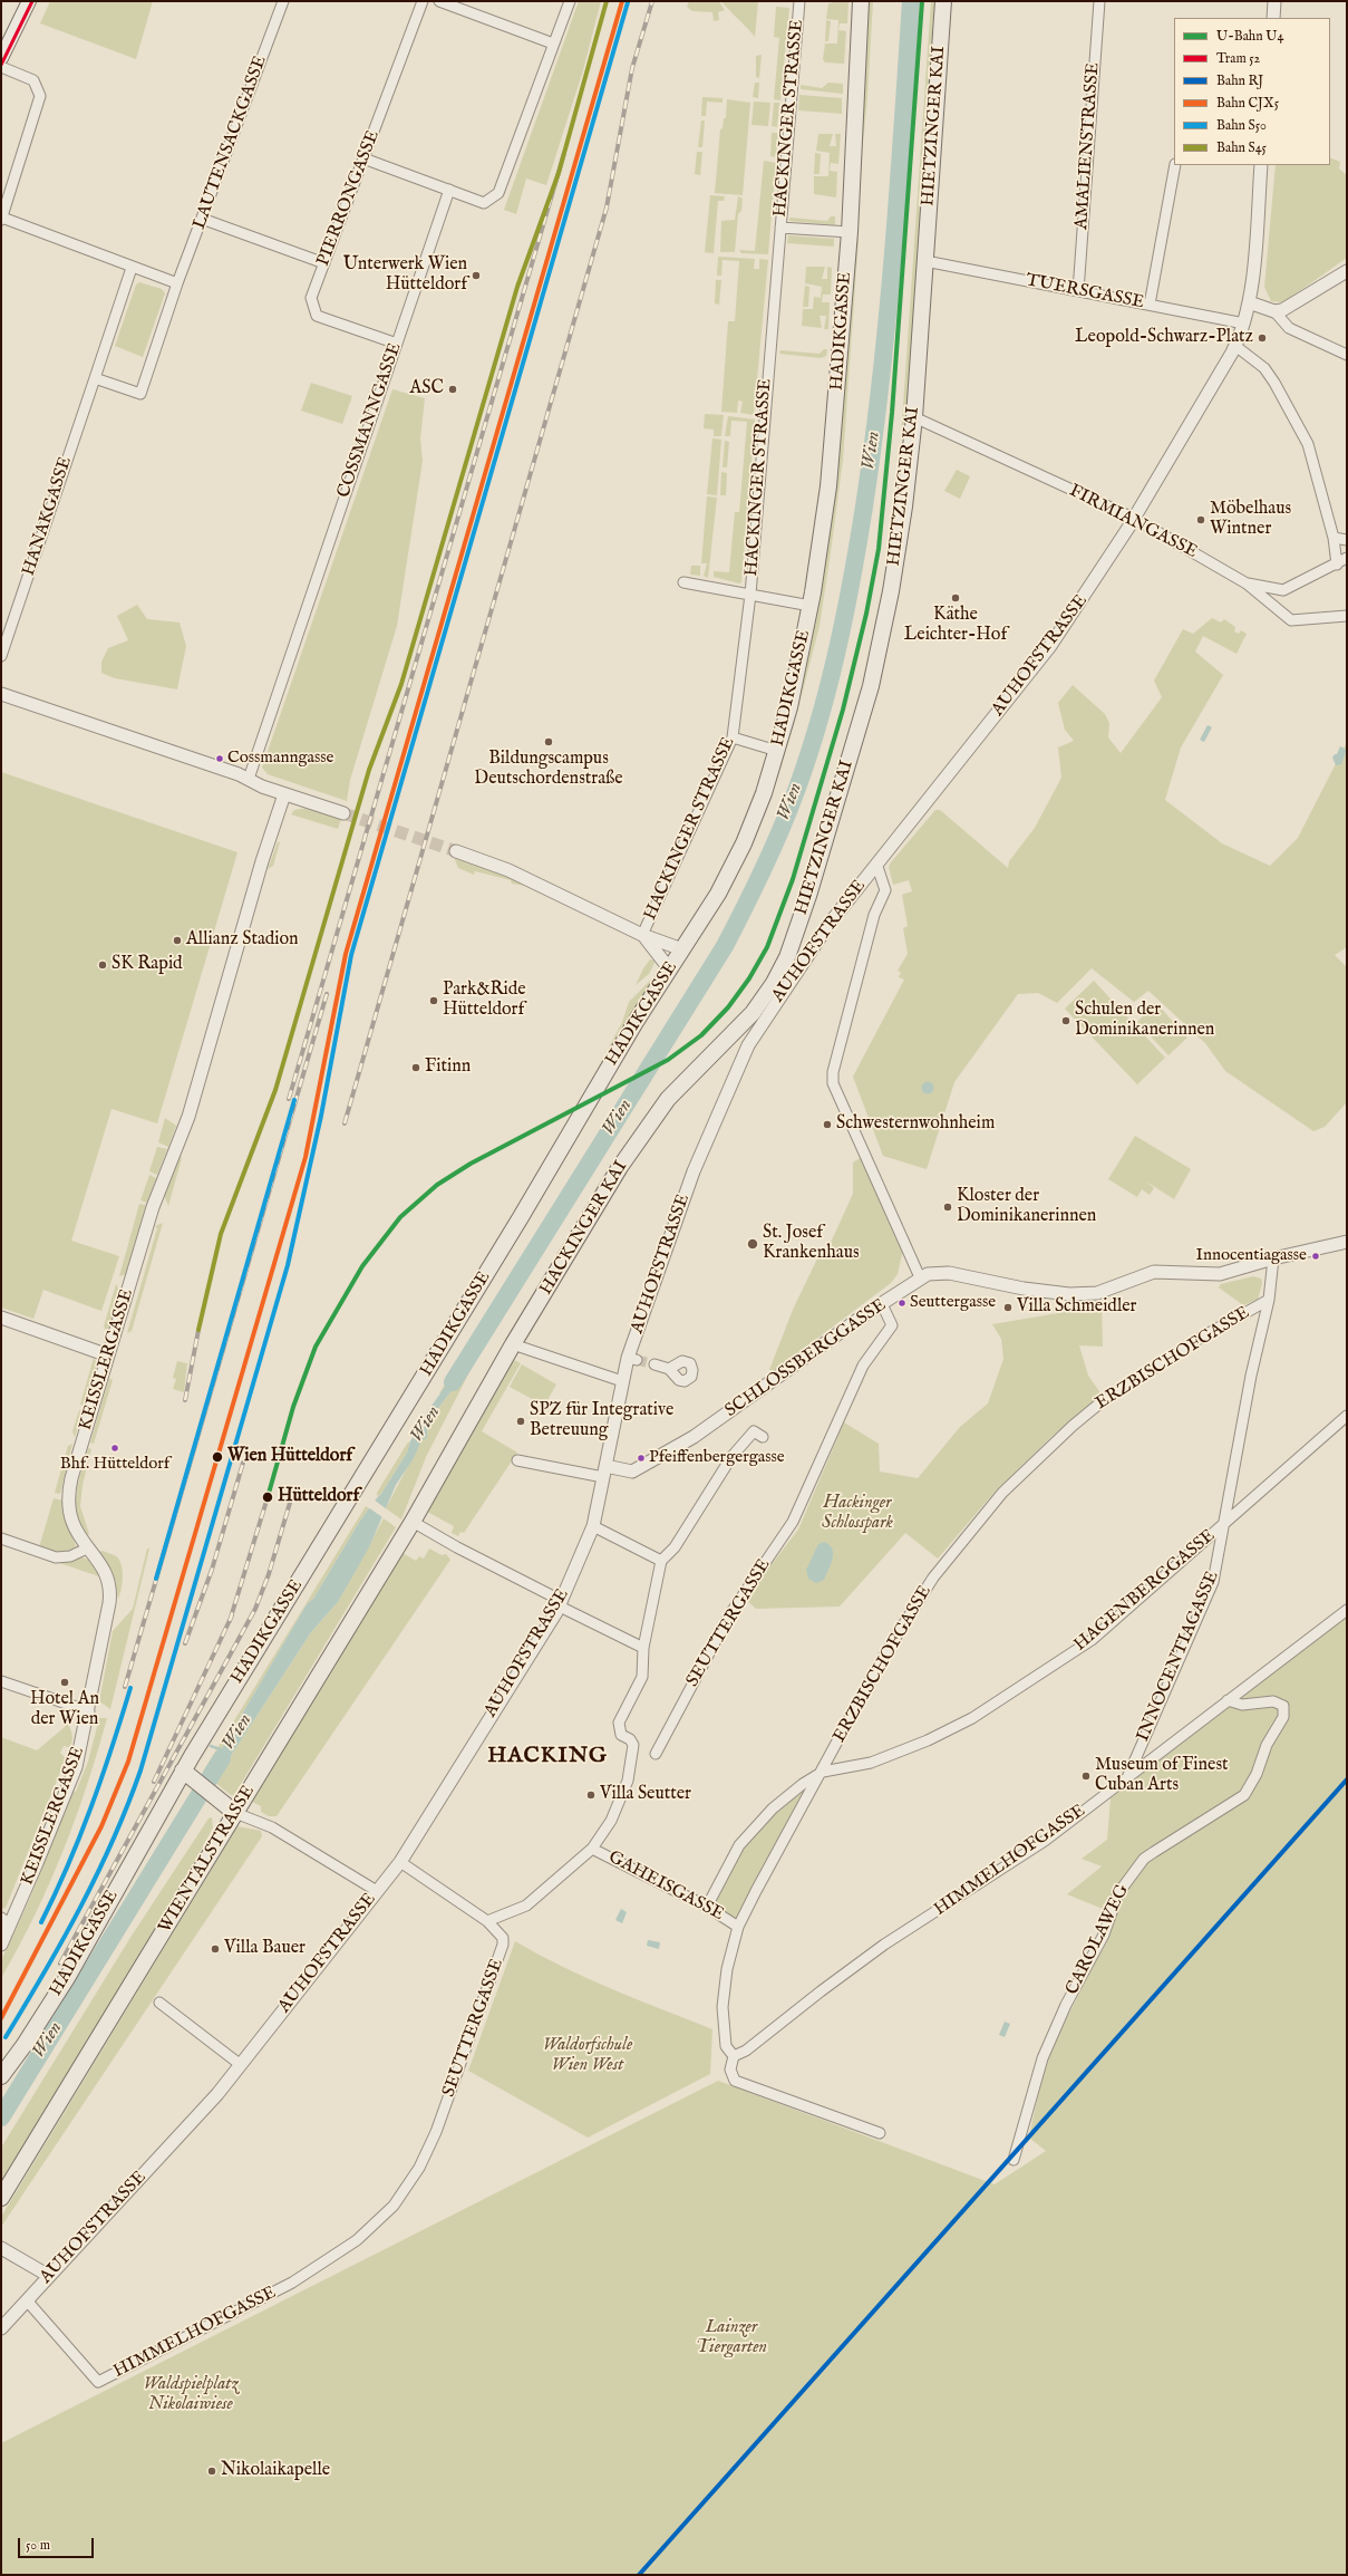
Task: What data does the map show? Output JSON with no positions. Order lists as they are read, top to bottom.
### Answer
{
  "streets": {
    "main road": [
      "HIETZINGER KAI",
      "HADIKGASSE",
      "HACKINGER KAI",
      "WIENTALSTRASSE"
    ],
    "street": [
      "HACKINGER STRASSE",
      "LAUTENSACKGASSE",
      "AMALIENSTRASSE",
      "PIERRONGASSE",
      "TUERSGASSE",
      "COSSMANNGASSE",
      "HANAKGASSE",
      "FIRMIANGASSE",
      "AUHOFSTRASSE",
      "SCHLOSSBERGGASSE",
      "ERZBISCHOFGASSE",
      "KEISSLERGASSE",
      "HAGENBERGGASSE",
      "SEUTTERGASSE",
      "INNOCENTIAGASSE",
      "HIMMELHOFGASSE",
      "GAHEISGASSE",
      "CAROLAWEG"
    ]
  },
  "crossings": [
    ["HIETZINGER KAI", "TUERSGASSE"],
    ["HIETZINGER KAI", "FIRMIANGASSE"],
    ["HIETZINGER KAI", "HACKINGER KAI"],
    ["LAUTENSACKGASSE", "HANAKGASSE"],
    ["AMALIENSTRASSE", "TUERSGASSE"],
    ["PIERRONGASSE", "COSSMANNGASSE"],
    ["TUERSGASSE", "AUHOFSTRASSE"],
    ["FIRMIANGASSE", "AUHOFSTRASSE"],
    ["AUHOFSTRASSE", "SCHLOSSBERGGASSE"],
    ["AUHOFSTRASSE", "SEUTTERGASSE"],
    ["AUHOFSTRASSE", "HIMMELHOFGASSE"],
    ["HACKINGER KAI", "WIENTALSTRASSE"],
    ["SCHLOSSBERGGASSE", "ERZBISCHOFGASSE"],
    ["SCHLOSSBERGGASSE", "SEUTTERGASSE"],
    ["ERZBISCHOFGASSE", "HAGENBERGGASSE"],
    ["ERZBISCHOFGASSE", "INNOCENTIAGASSE"],
    ["ERZBISCHOFGASSE", "HIMMELHOFGASSE"],
    ["ERZBISCHOFGASSE", "GAHEISGASSE"],
    ["HAGENBERGGASSE", "INNOCENTIAGASSE"],
    ["SEUTTERGASSE", "HIMMELHOFGASSE"],
    ["INNOCENTIAGASSE", "HIMMELHOFGASSE"],
    ["HIMMELHOFGASSE", "CAROLAWEG"]
  ],
  "districts": ["HACKING"],
  "water": ["Wien"],
  "parks": [
    "Hackinger Schlosspark",
    "Waldorfschule Wien West",
    "Lainzer Tiergarten",
    "Waldspielplatz Nikolaiwiese"
  ],
  "places": [
    "Unterwerk Wien Hütteldorf",
    "Leopold-Schwarz-Platz",
    "ASC",
    "Möbelhaus Wintner",
    "Käthe Leichter-Hof",
    "Bildungscampus Deutschordenstraße",
    "Cossmanngasse",
    "Allianz Stadion",
    "SK Rapid",
    "Park&Ride Hütteldorf",
    "Schulen der Dominikanerinnen",
    "Fitinn",
    "Schwesternwohnheim",
    "Kloster der Dominikanerinnen",
    "St. Josef Krankenhaus",
    "Innocentiagasse",
    "Seuttergasse",
    "Villa Schmeidler",
    "SPZ für Integrative Betreuung",
    "Bhf. Hütteldorf",
    "Wien Hütteldorf",
    "Pfeiffenbergergasse",
    "Hütteldorf",
    "Hotel An der Wien",
    "Museum of Finest Cuban Arts",
    "Villa Seutter",
    "Villa Bauer",
    "Nikolaikapelle"
  ],
  "lines": [
    "metro line U4",
    "tram line 52",
    "rail line CJX5",
    "rail line S45",
    "rail line S50",
    "rail line RJ"
  ],
  "legend": [
    "U-Bahn U4",
    "Tram 52",
    "Bahn RJ",
    "Bahn CJX5",
    "Bahn S50",
    "Bahn S45"
  ],
  "scale_bar": "50 m"
}
